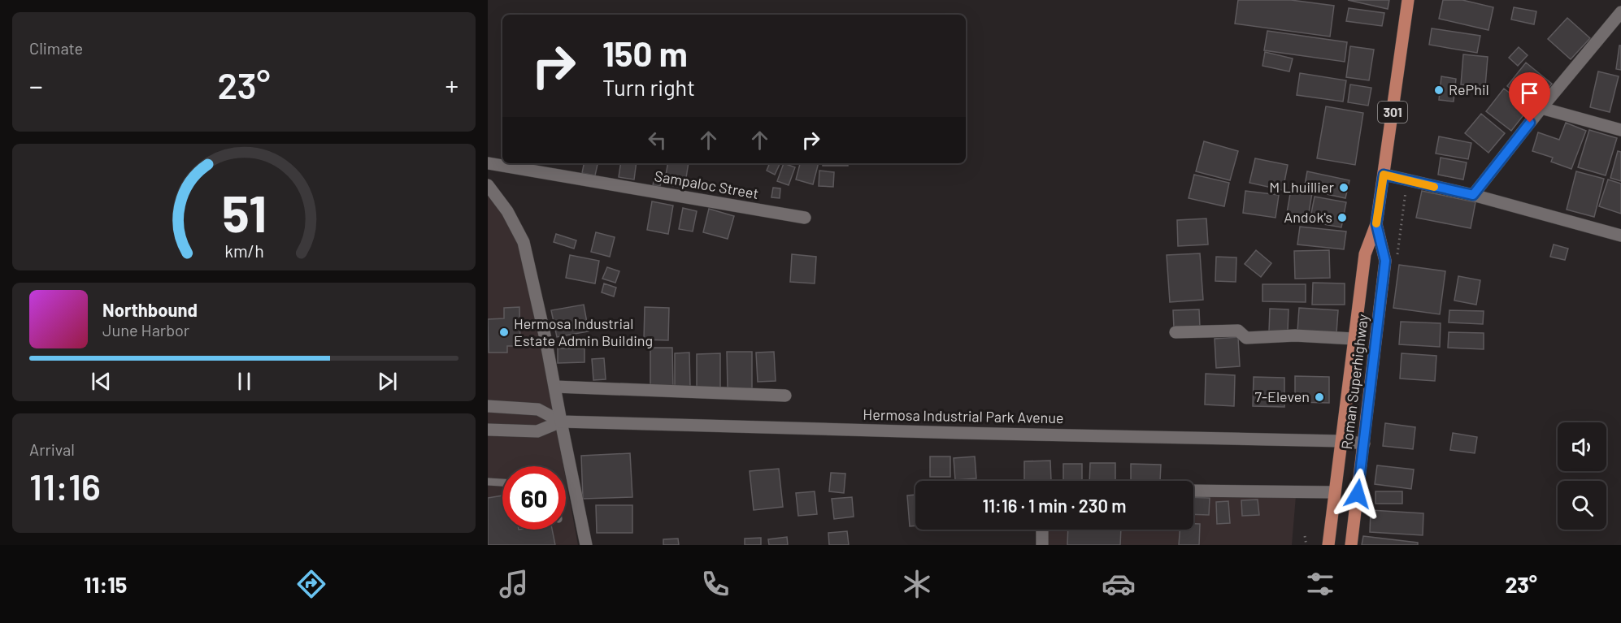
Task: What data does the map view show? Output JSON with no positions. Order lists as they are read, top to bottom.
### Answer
{
  "streets": {
    "main road": ["301", "Roman Superhighway"],
    "street": ["Sampaloc Street", "Hermosa Industrial Park Avenue"]
  },
  "crossings": [
    ["Roman Superhighway", "Hermosa Industrial Park Avenue"]
  ],
  "places": [
    "RePhil",
    "M Lhuillier",
    "Andok's",
    "Hermosa Industrial Estate Admin Building",
    "7-Eleven"
  ],
  "page": {
    "tile": [
      "Climate",
      ["Arrival", "11:16"]
    ],
    "turn": ["150 m", "Turn right"],
    "heat": ["−", "23°", "+"],
    "song": ["Northbound", "June Harbor"],
    "limit": "60",
    "trip": "11:16 · 1 min · 230 m",
    "tabs": ["11:15", "23°"],
    "gauge": ["51", "km/h"]
  }
}
